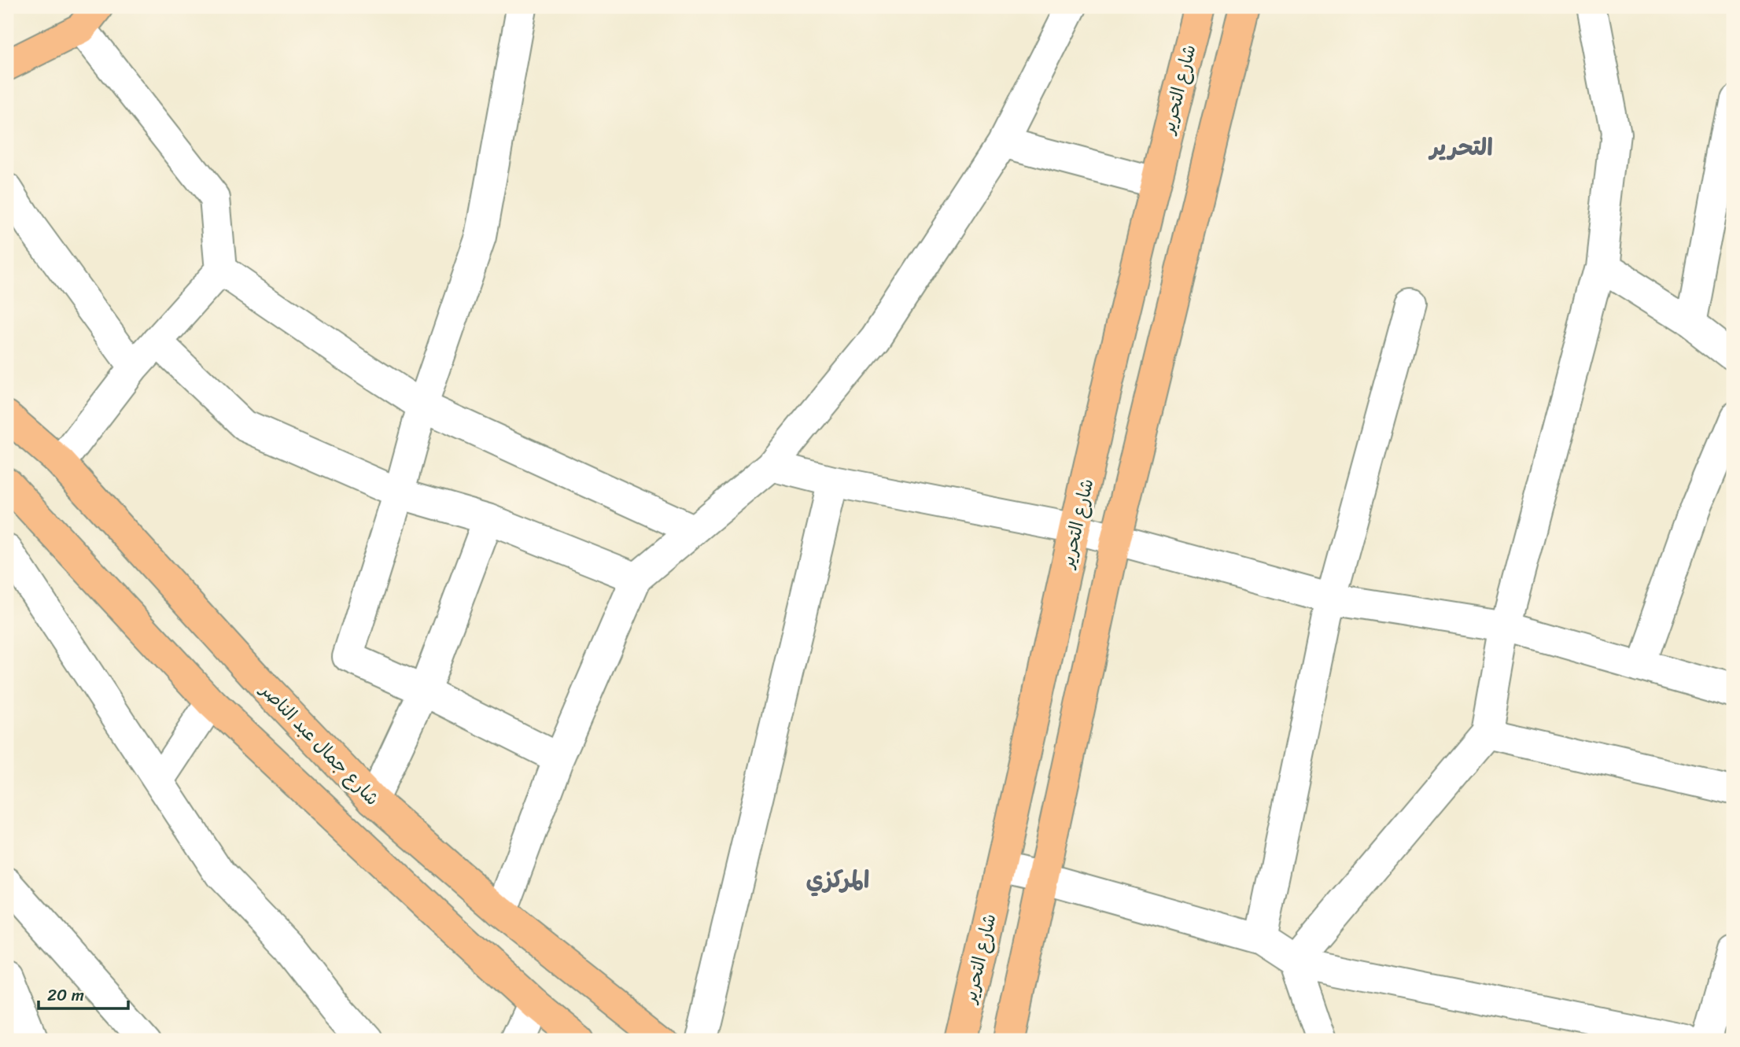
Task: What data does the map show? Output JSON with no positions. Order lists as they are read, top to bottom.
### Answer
{
  "streets": {
    "main road": ["شارع التحرير", "شارع جمال عبد الناصر"]
  },
  "districts": ["التحرير", "المركزي"],
  "scale_bar": "20 m"
}
